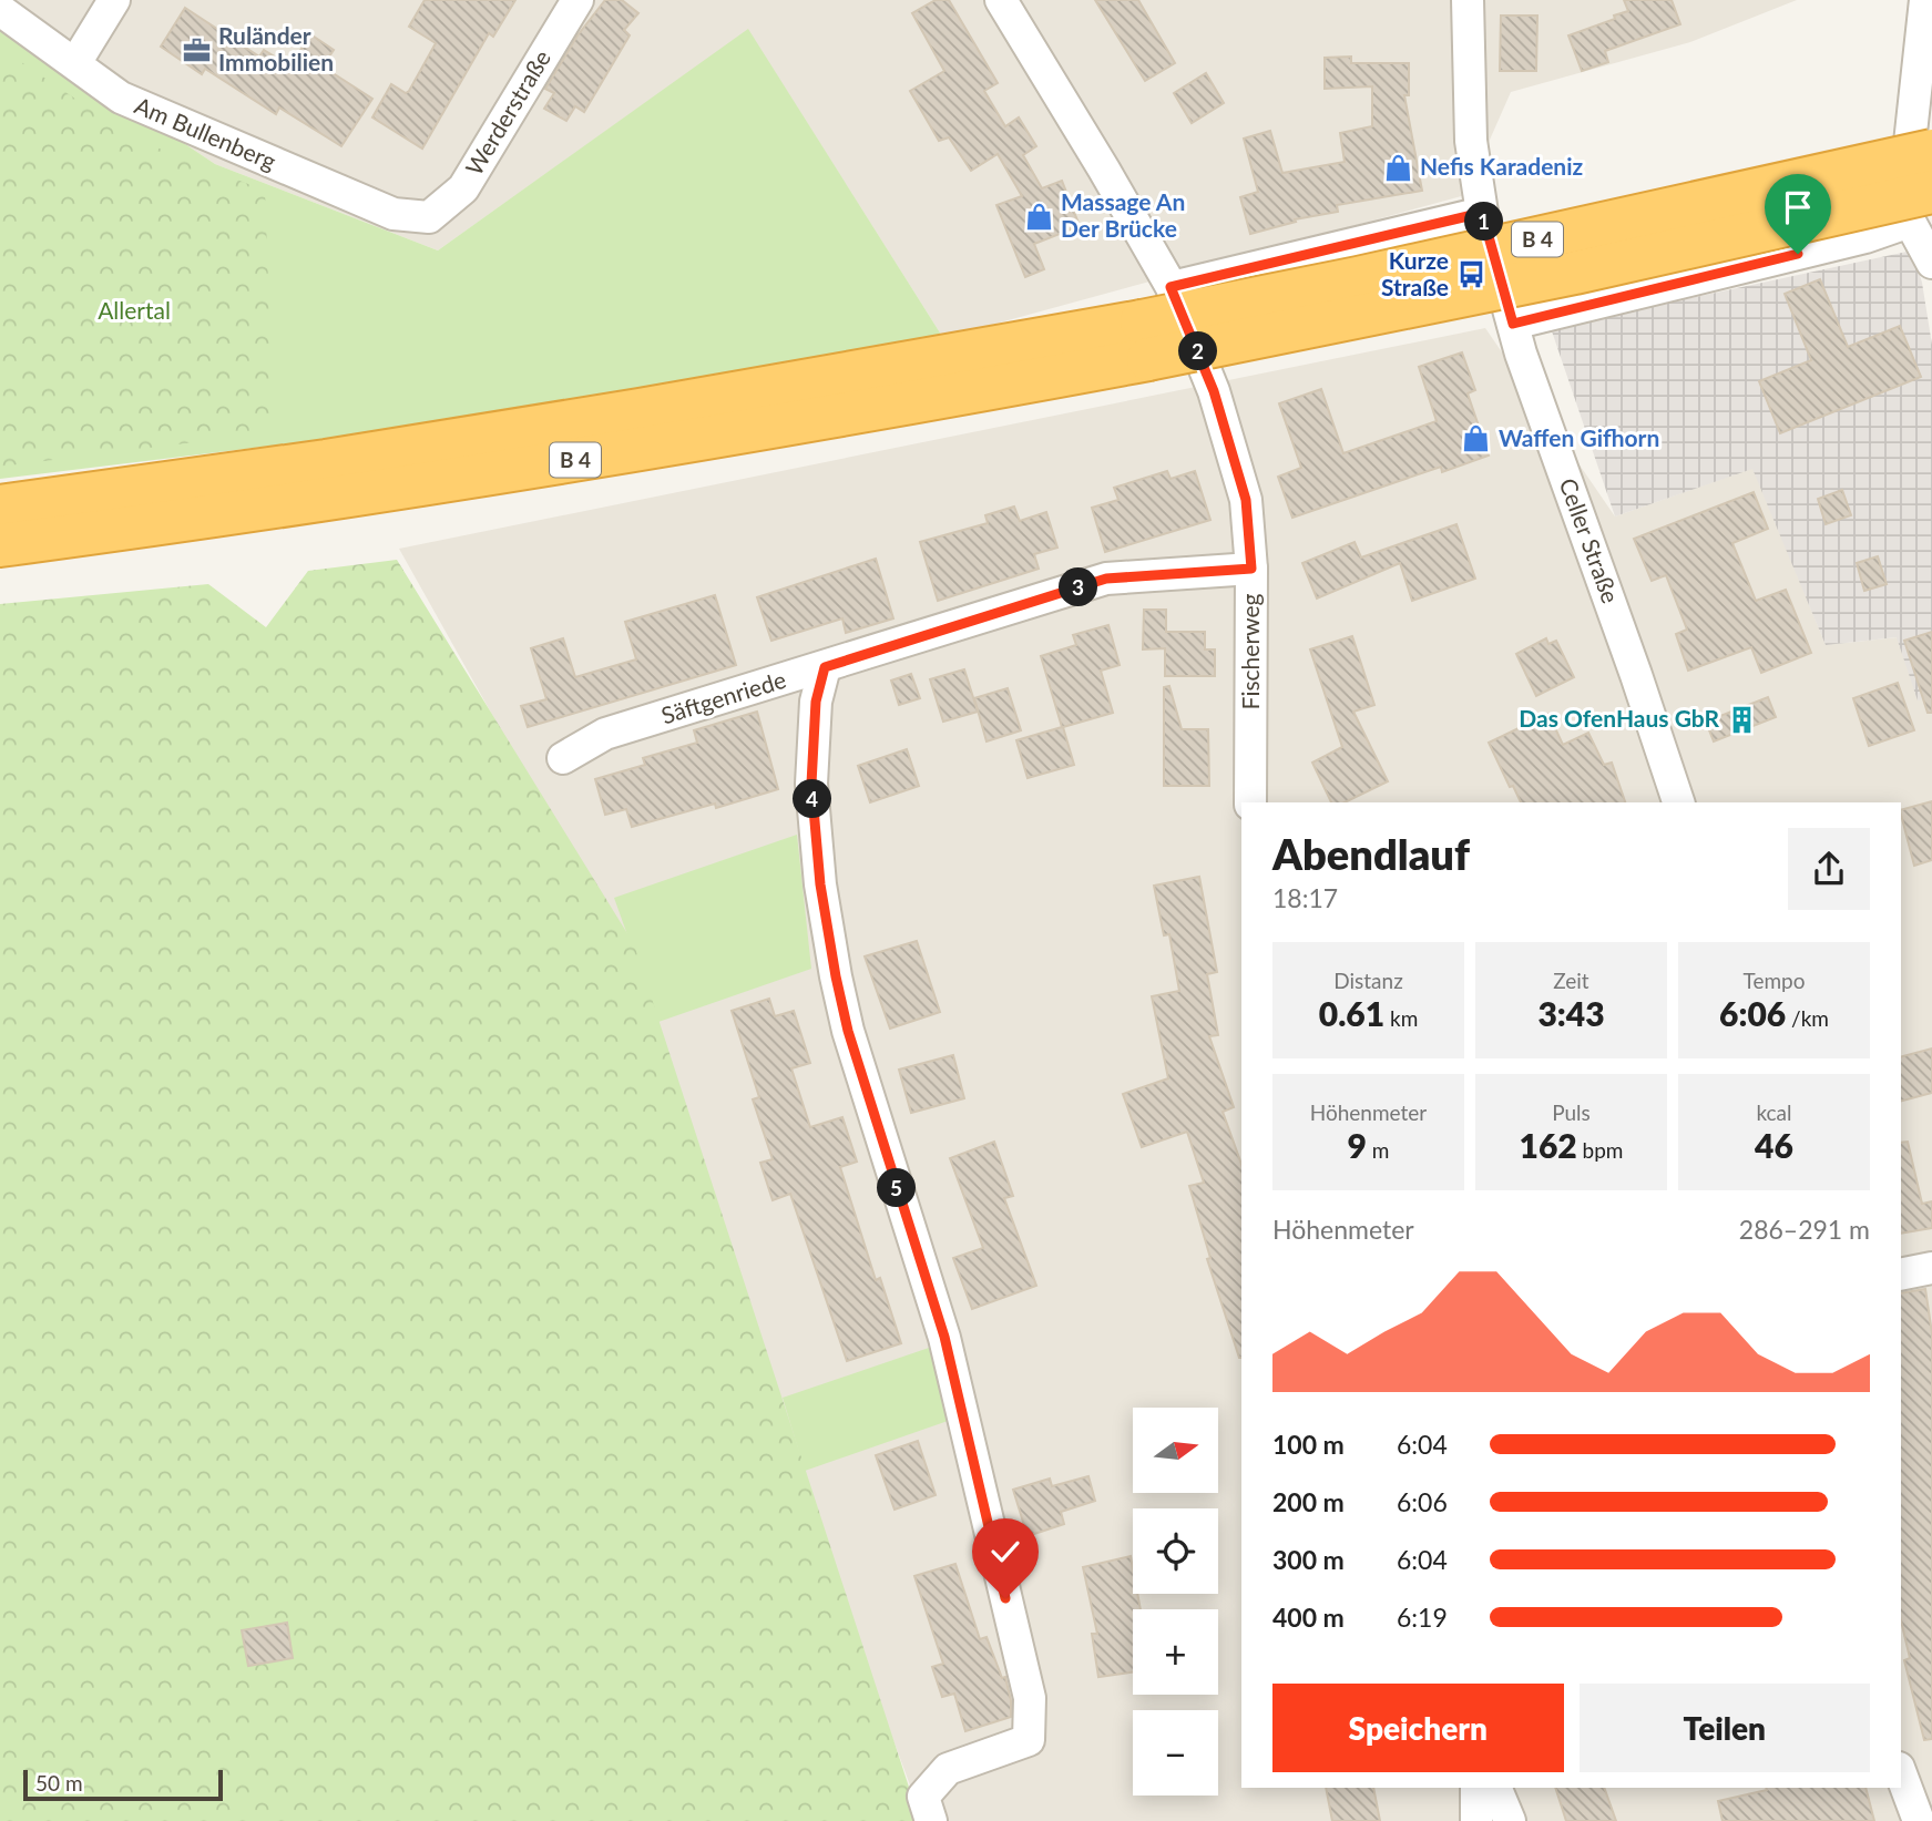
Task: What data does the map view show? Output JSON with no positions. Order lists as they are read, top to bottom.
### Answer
{
  "streets": {
    "highway": ["B 4"],
    "street": [
      "Werderstraße",
      "Am Bullenberg",
      "Celler Straße",
      "Fischerweg",
      "Säftgenriede"
    ]
  },
  "crossings": [
    ["Werderstraße", "Am Bullenberg"],
    ["Fischerweg", "Säftgenriede"]
  ],
  "parks": ["Allertal"],
  "places": {
    "office": ["Ruländer Immobilien"],
    "shop": ["Nefis Karadeniz", "Massage An Der Brücke", "Waffen Gifhorn"],
    "bus stop": ["Kurze Straße"],
    "building": ["Das OfenHaus GbR"]
  },
  "scale_bar": "50 m",
  "north": "right",
  "page": {
    "pins": [
      "1",
      "2",
      "3",
      "4",
      "5"
    ],
    "heading": ["Abendlauf", "18:17"],
    "stats": [
      ["Distanz", "0.61 km"],
      ["Zeit", "3:43"],
      ["Tempo", "6:06 /km"],
      ["Höhenmeter", "9 m"],
      ["Puls", "162 bpm"],
      ["kcal", "46"]
    ],
    "chart": ["Höhenmeter", "286–291 m"],
    "map_buttons": ["+", "−"],
    "list": [
      {
        "name": "100 m",
        "note": "6:04"
      },
      {
        "name": "200 m",
        "note": "6:06"
      },
      {
        "name": "300 m",
        "note": "6:04"
      },
      {
        "name": "400 m",
        "note": "6:19"
      }
    ],
    "buttons": ["Speichern", "Teilen"],
    "scale": "50 m"
  }
}
